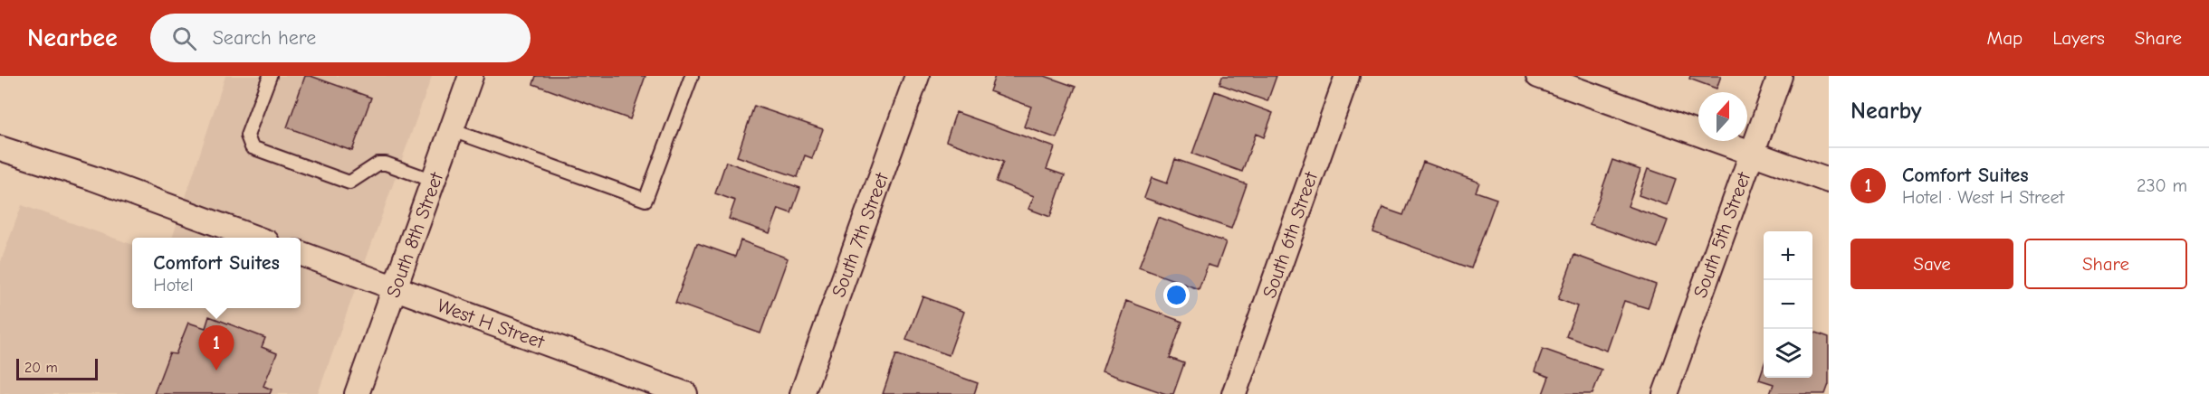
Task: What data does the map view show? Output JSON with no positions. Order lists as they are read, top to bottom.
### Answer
{
  "streets": {
    "street": [
      "South 8th Street",
      "South 7th Street",
      "South 6th Street",
      "South 5th Street",
      "West H Street"
    ]
  },
  "crossings": [
    ["South 8th Street", "West H Street"]
  ],
  "scale_bar": "20 m",
  "north": "top",
  "page": {
    "header": "Nearbee",
    "search": "Search here",
    "nav": ["Map", "Layers", "Share"],
    "heading": "Nearby",
    "list": [
      {
        "mark": "1",
        "name": "Comfort Suites",
        "note": "Hotel · West H Street",
        "value": "230 m"
      }
    ],
    "buttons": ["Save", "Share"],
    "map_buttons": ["+", "−"],
    "popup": ["Comfort Suites", "Hotel"],
    "pins": "1",
    "scale": "20 m"
  }
}
